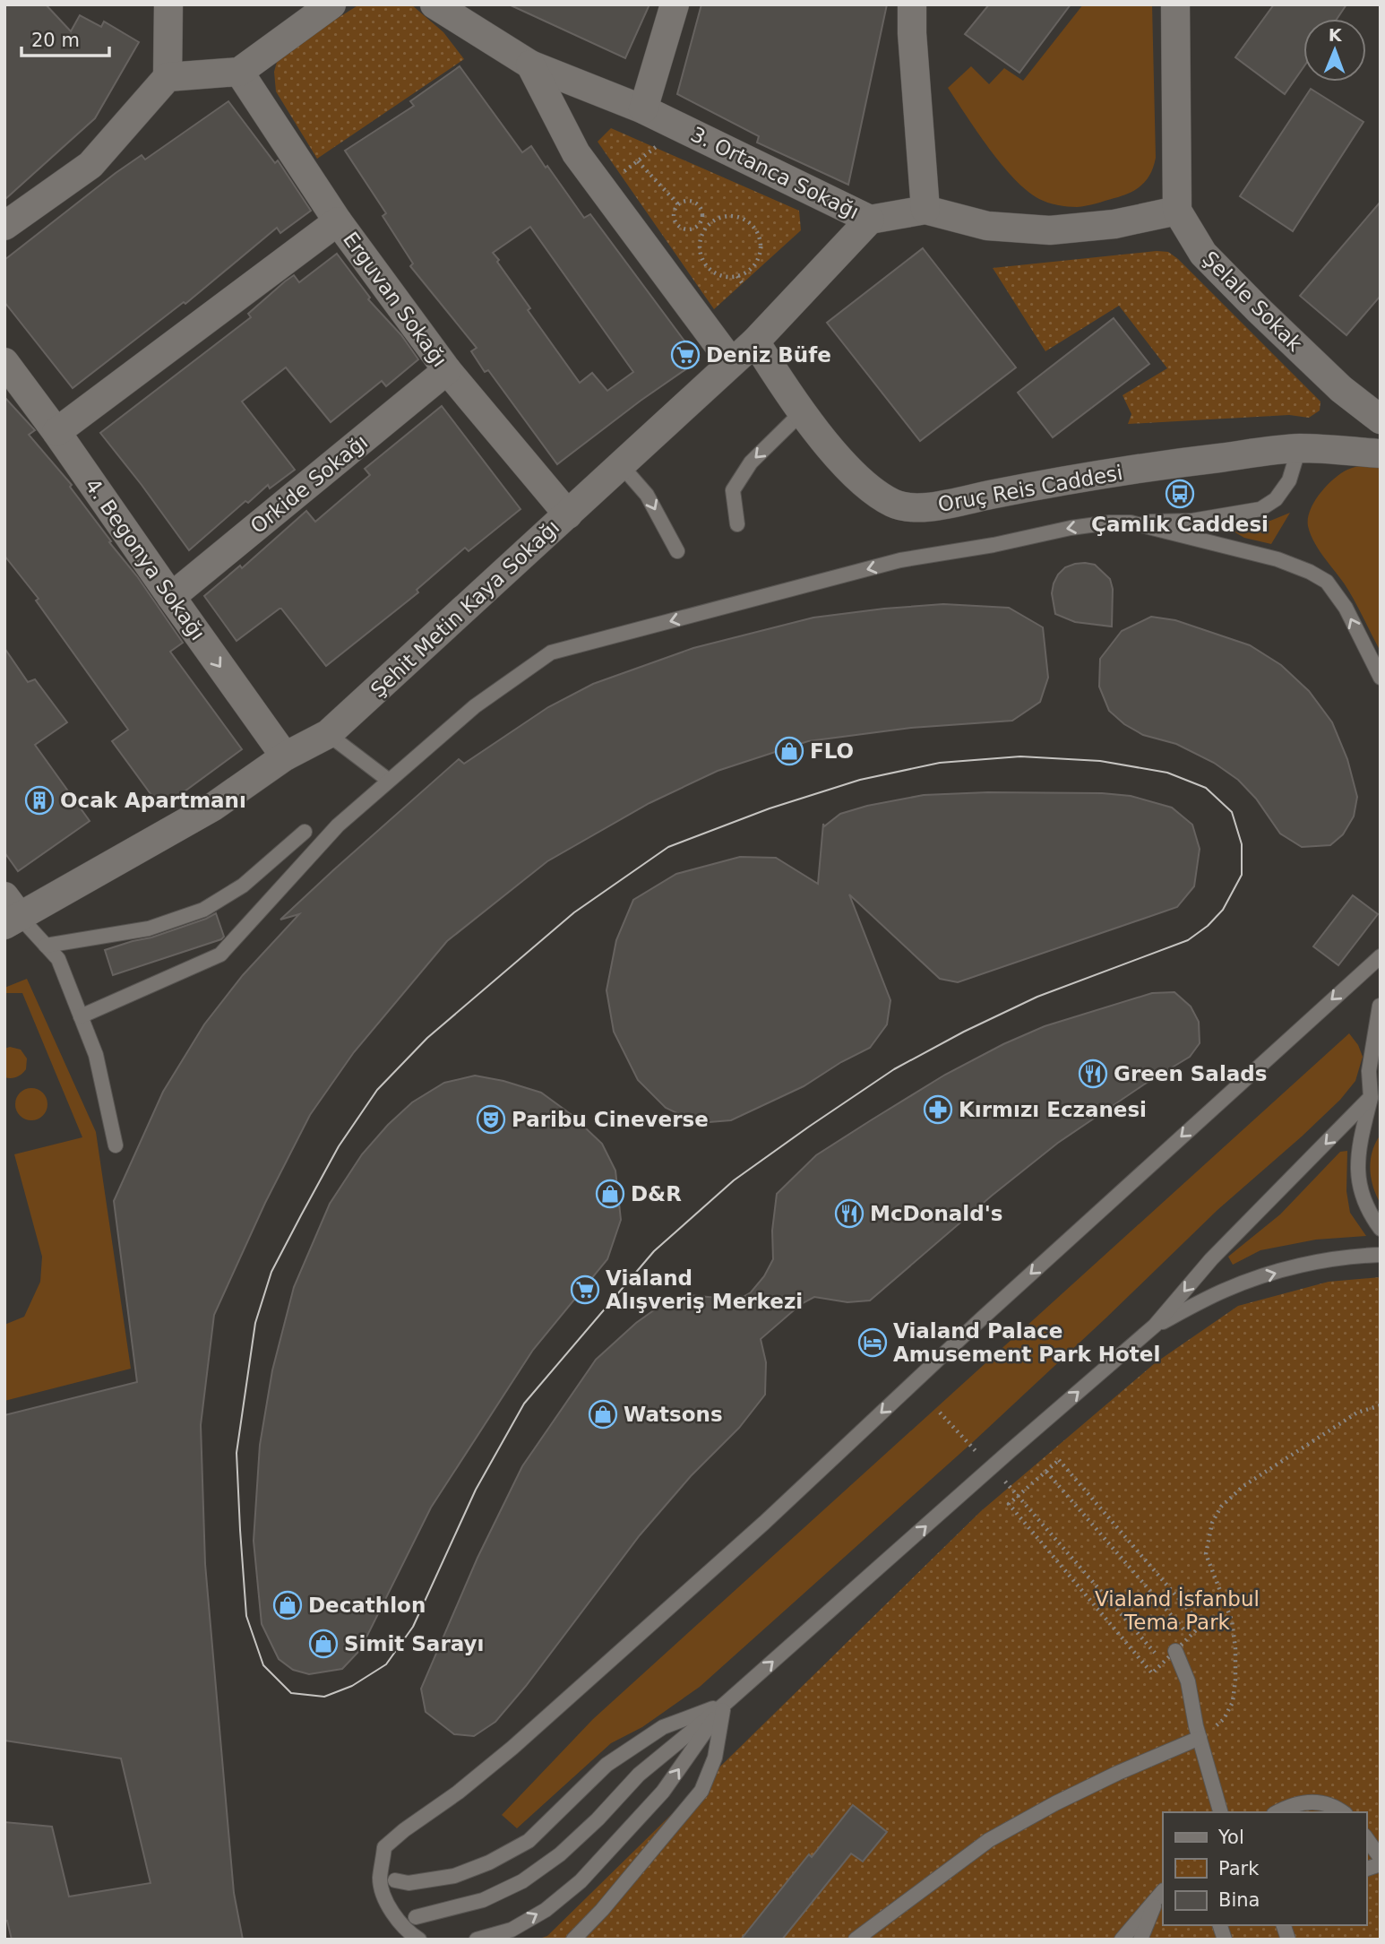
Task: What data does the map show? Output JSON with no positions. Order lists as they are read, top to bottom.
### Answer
{
  "streets": {
    "street": [
      "3. Ortanca Sokağı",
      "Erguvan Sokağı",
      "Şelale Sokak",
      "Orkide Sokağı",
      "Oruç Reis Caddesi",
      "4. Begonya Sokağı",
      "Şehit Metin Kaya Sokağı"
    ]
  },
  "crossings": [
    ["3. Ortanca Sokağı", "Şelale Sokak"],
    ["3. Ortanca Sokağı", "Şehit Metin Kaya Sokağı"],
    ["Erguvan Sokağı", "Orkide Sokağı"],
    ["Erguvan Sokağı", "Şehit Metin Kaya Sokağı"],
    ["Orkide Sokağı", "4. Begonya Sokağı"],
    ["Oruç Reis Caddesi", "Şehit Metin Kaya Sokağı"],
    ["4. Begonya Sokağı", "Şehit Metin Kaya Sokağı"]
  ],
  "one_way": ["4. Begonya Sokağı"],
  "parks": ["Vialand İsfanbul Tema Park"],
  "places": {
    "supermarket": ["Deniz Büfe", "Vialand Alışveriş Merkezi"],
    "bus stop": ["Çamlık Caddesi"],
    "shop": [
      "FLO",
      "D&R",
      "Watsons",
      "Decathlon",
      "Simit Sarayı"
    ],
    "building": ["Ocak Apartmanı"],
    "restaurant": ["Green Salads", "McDonald's"],
    "pharmacy": ["Kırmızı Eczanesi"],
    "theatre": ["Paribu Cineverse"],
    "hotel": ["Vialand Palace Amusement Park Hotel"]
  },
  "legend": ["Yol", "Park", "Bina"],
  "scale_bar": "20 m",
  "north": "top"
}
